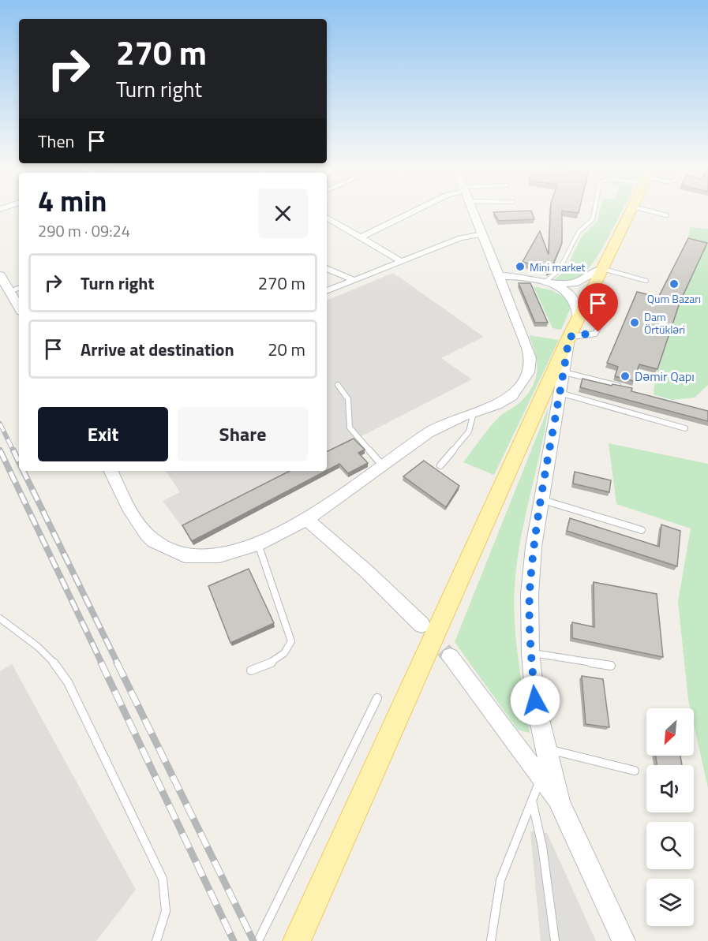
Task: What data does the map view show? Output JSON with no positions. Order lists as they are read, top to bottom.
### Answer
{
  "places": [
    "Mini market",
    "Qum Bazarı",
    "Dam Örtükləri",
    "Dəmir Qapı"
  ],
  "north": "bottom left",
  "page": {
    "turn": ["270 m", "Turn right"],
    "then": "Then",
    "heading": ["4 min", "290 m · 09:24"],
    "list": [
      {
        "name": "Turn right",
        "value": "270 m"
      },
      {
        "name": "Arrive at destination",
        "value": "20 m"
      }
    ],
    "buttons": ["Exit", "Share"]
  }
}
